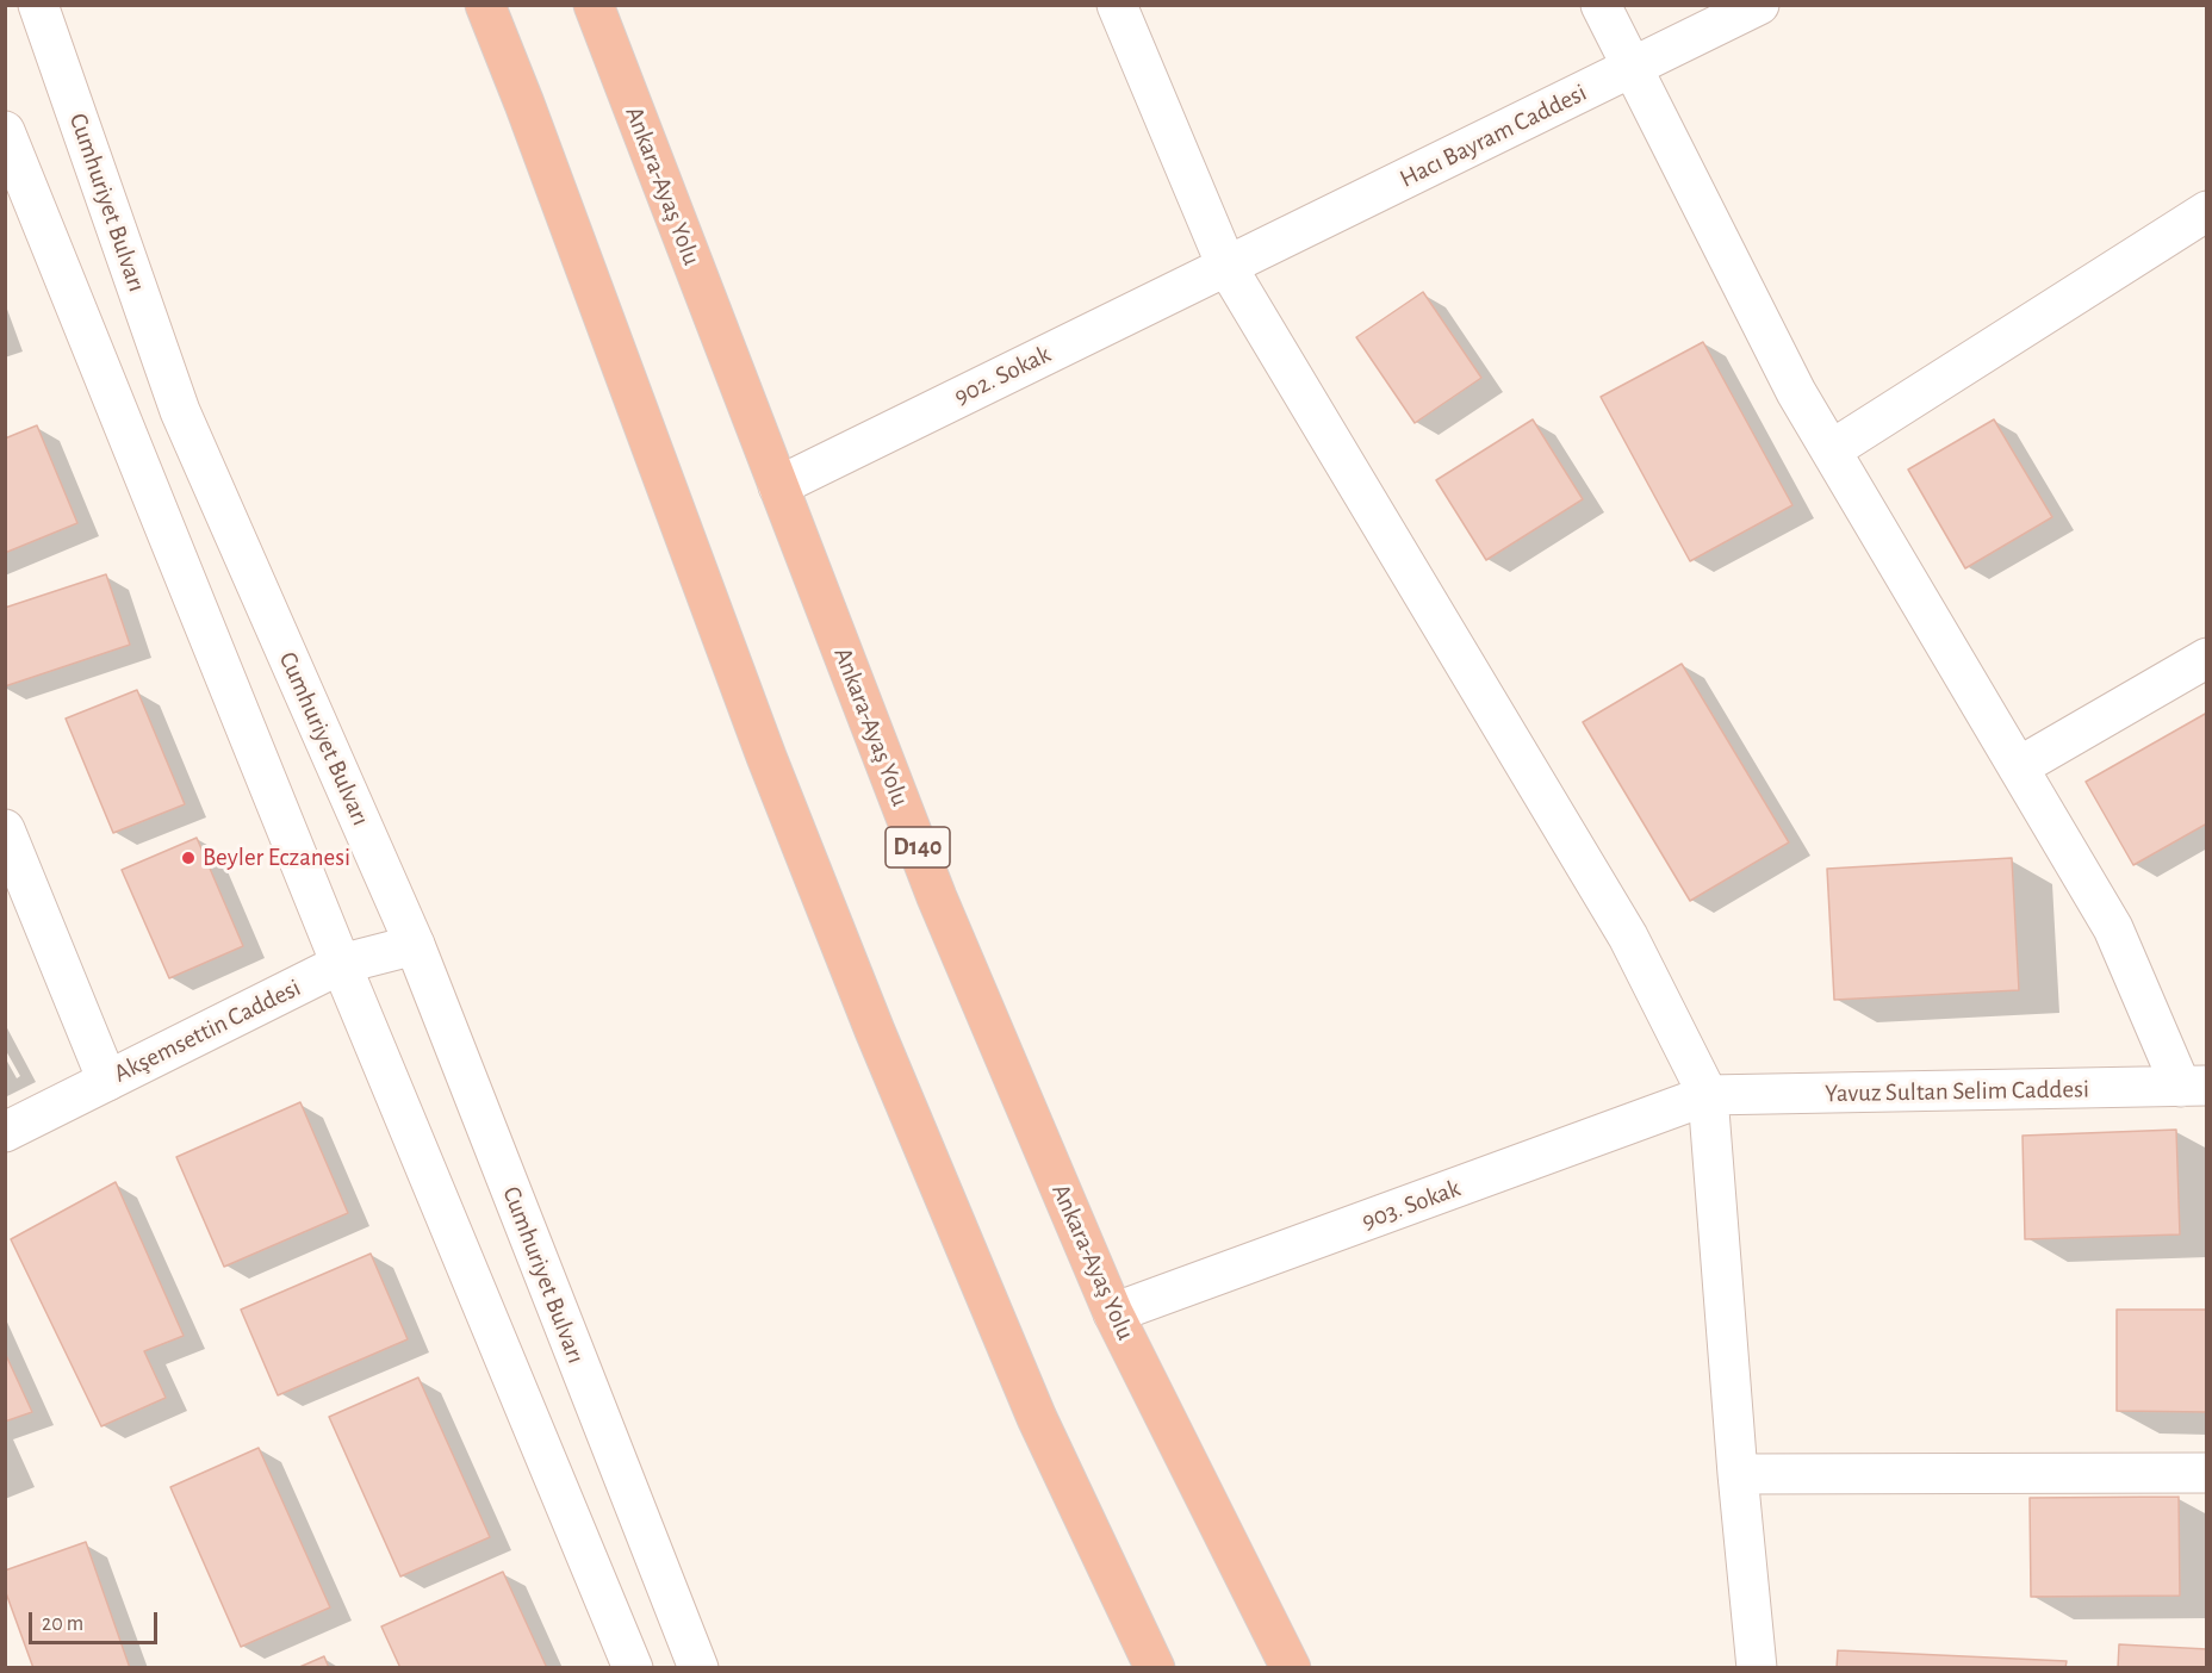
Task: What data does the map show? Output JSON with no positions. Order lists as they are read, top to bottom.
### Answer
{
  "streets": {
    "highway": ["Ankara-Ayaş Yolu", "D140"],
    "street": [
      "Hacı Bayram Caddesi",
      "Cumhuriyet Bulvarı",
      "902. Sokak",
      "Akşemsettin Caddesi",
      "Yavuz Sultan Selim Caddesi",
      "903. Sokak"
    ]
  },
  "crossings": [
    ["Hacı Bayram Caddesi", "902. Sokak"],
    ["Ankara-Ayaş Yolu", "902. Sokak"],
    ["Ankara-Ayaş Yolu", "903. Sokak"],
    ["Cumhuriyet Bulvarı", "Akşemsettin Caddesi"],
    ["Yavuz Sultan Selim Caddesi", "903. Sokak"]
  ],
  "places": ["Beyler Eczanesi"],
  "scale_bar": "20 m"
}
